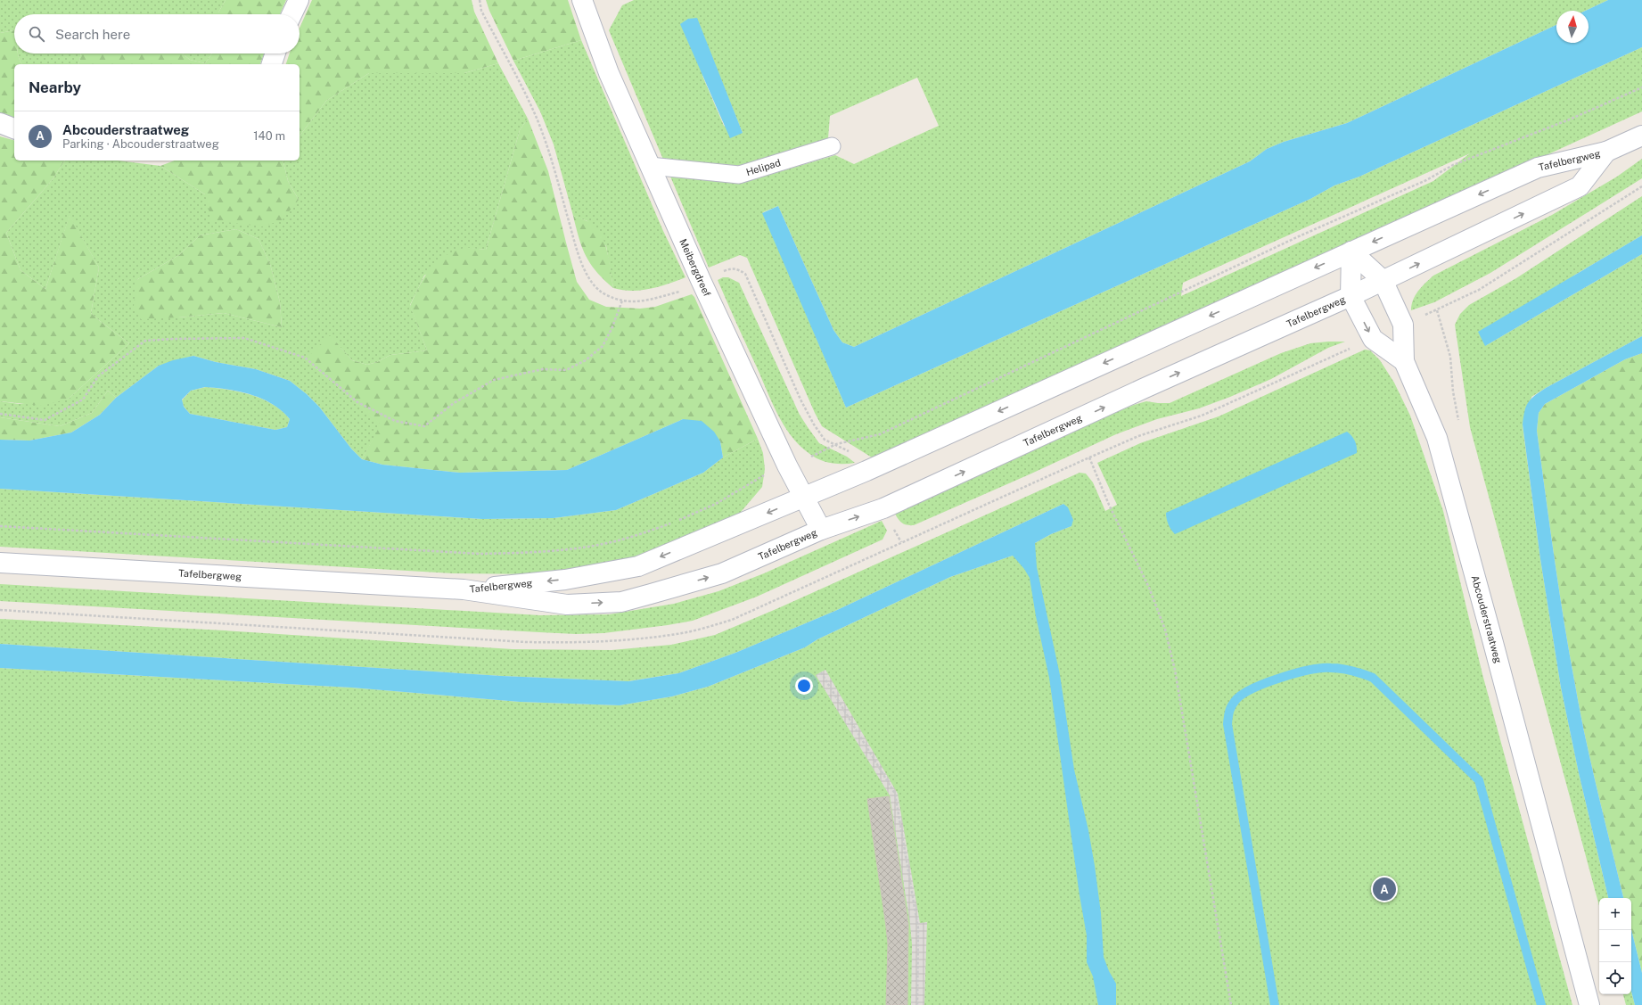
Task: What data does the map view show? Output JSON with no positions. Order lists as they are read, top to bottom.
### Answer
{
  "streets": {
    "street": ["Tafelbergweg", "Meibergdreef", "Abcouderstraatweg"],
    "lane": ["Helipad"]
  },
  "crossings": [
    ["Tafelbergweg", "Meibergdreef"],
    ["Tafelbergweg", "Abcouderstraatweg"],
    ["Helipad", "Meibergdreef"]
  ],
  "north": "top",
  "page": {
    "search": "Search here",
    "heading": "Nearby",
    "list": [
      {
        "mark": "A",
        "name": "Abcouderstraatweg",
        "note": "Parking · Abcouderstraatweg",
        "value": "140 m"
      }
    ],
    "pins": "A",
    "map_buttons": ["+", "−"]
  }
}
